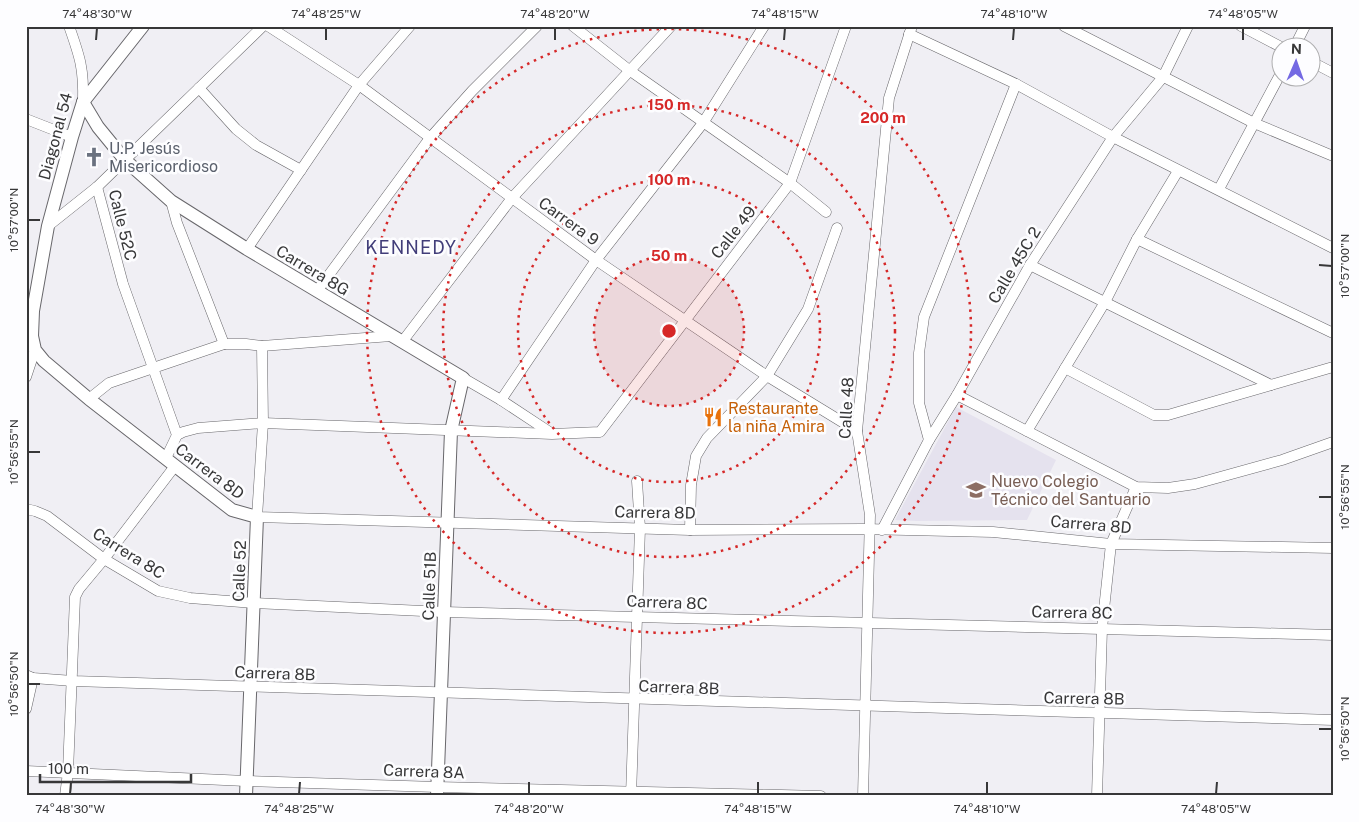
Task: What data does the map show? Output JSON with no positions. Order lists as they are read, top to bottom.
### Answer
{
  "streets": {
    "street": [
      "Diagonal 54",
      "Carrera 9",
      "Calle 52C",
      "Calle 49",
      "Calle 45C 2",
      "Carrera 8G",
      "Calle 48",
      "Carrera 8D",
      "Carrera 8C",
      "Calle 52",
      "Calle 51B",
      "Carrera 8B",
      "Carrera 8A"
    ]
  },
  "crossings": [
    ["Diagonal 54", "Carrera 8G"],
    ["Diagonal 54", "Carrera 8D"],
    ["Carrera 9", "Calle 49"],
    ["Carrera 9", "Calle 48"],
    ["Calle 52C", "Carrera 8G"],
    ["Calle 49", "Carrera 8G"],
    ["Calle 45C 2", "Carrera 8D"],
    ["Carrera 8G", "Calle 51B"],
    ["Calle 48", "Carrera 8D"],
    ["Calle 48", "Carrera 8C"],
    ["Calle 48", "Carrera 8B"],
    ["Carrera 8D", "Calle 52"],
    ["Carrera 8D", "Calle 51B"],
    ["Carrera 8C", "Calle 52"],
    ["Carrera 8C", "Calle 51B"],
    ["Calle 52", "Carrera 8B"],
    ["Calle 52", "Carrera 8A"],
    ["Calle 51B", "Carrera 8B"],
    ["Calle 51B", "Carrera 8A"]
  ],
  "districts": ["KENNEDY"],
  "places": {
    "church": ["U.P. Jesús Misericordioso"],
    "restaurant": ["Restaurante la niña Amira"],
    "school or university": ["Nuevo Colegio Técnico del Santuario"]
  },
  "scale_bar": "100 m",
  "north": "top",
  "coordinates": [
    "74°48'30\"W",
    "74°48'25\"W",
    "74°48'20\"W",
    "74°48'15\"W",
    "74°48'10\"W",
    "74°48'05\"W",
    "10°57'00\"N",
    "10°56'55\"N",
    "10°56'50\"N"
  ],
  "rings": [
    "150 m",
    "200 m",
    "100 m",
    "50 m"
  ]
}
